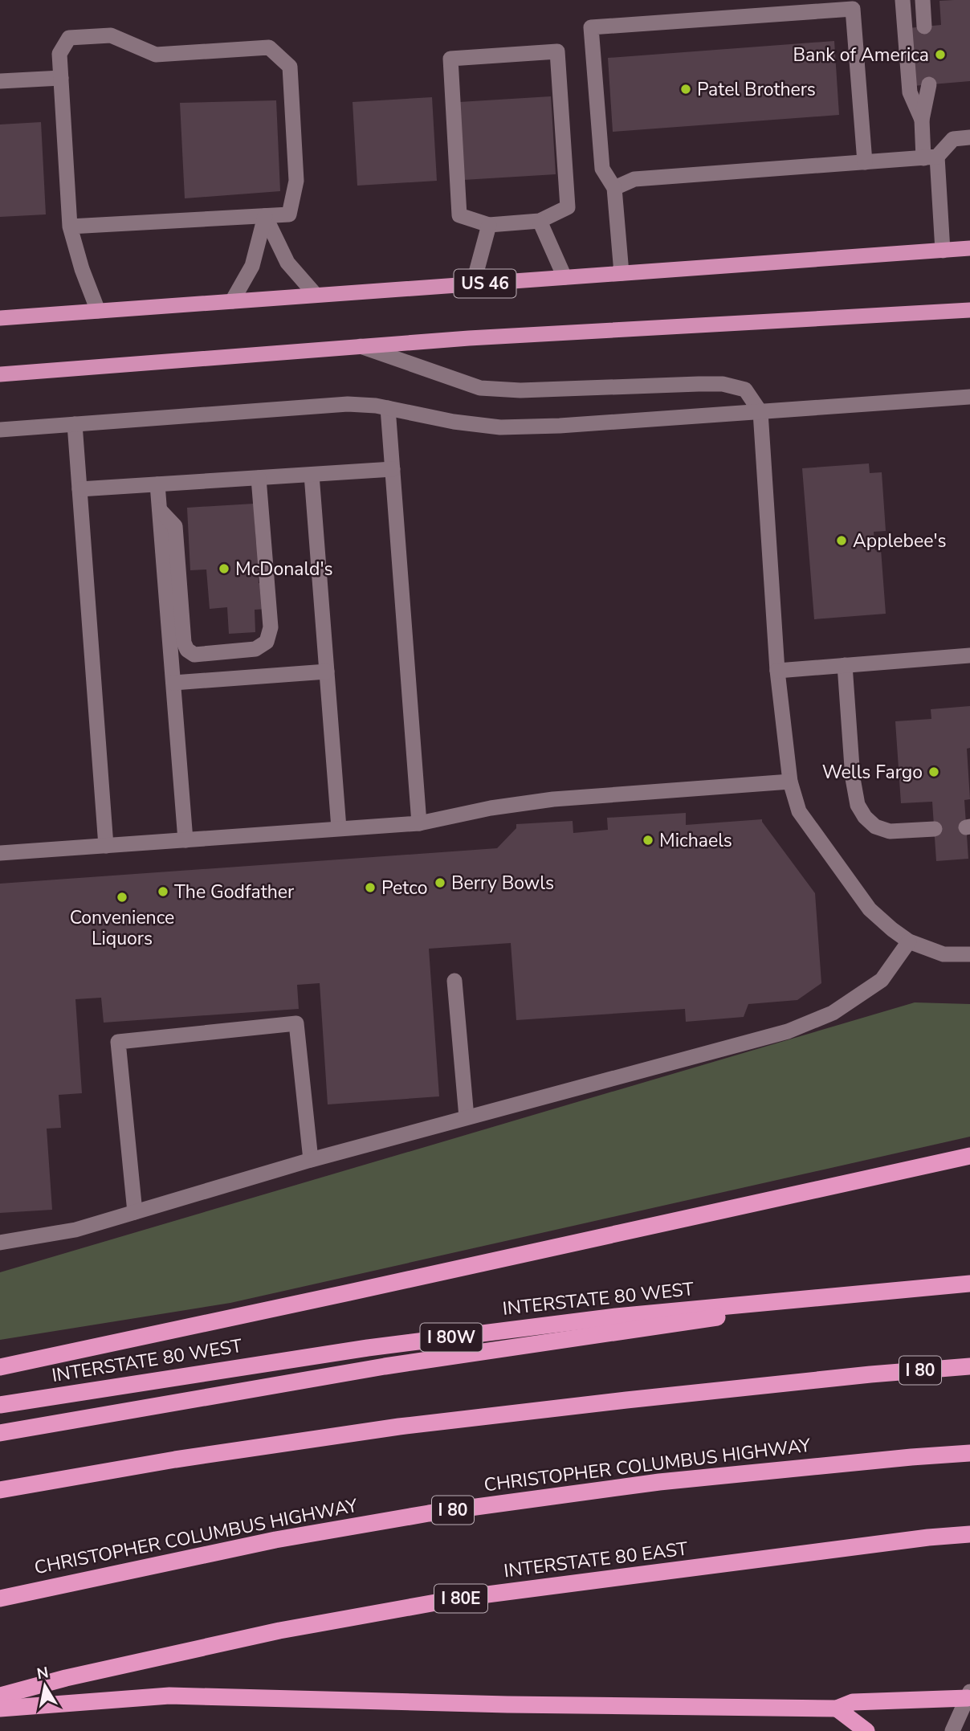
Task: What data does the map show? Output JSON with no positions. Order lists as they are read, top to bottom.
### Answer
{
  "streets": {
    "highway": [
      "US 46",
      "INTERSTATE 80 WEST",
      "I 80W",
      "I 80",
      "CHRISTOPHER COLUMBUS HIGHWAY",
      "INTERSTATE 80 EAST",
      "I 80E"
    ]
  },
  "places": [
    "Bank of America",
    "Patel Brothers",
    "Applebee's",
    "McDonald's",
    "Wells Fargo",
    "Michaels",
    "Berry Bowls",
    "Petco",
    "The Godfather",
    "Convenience Liquors"
  ],
  "north": "top"
}
